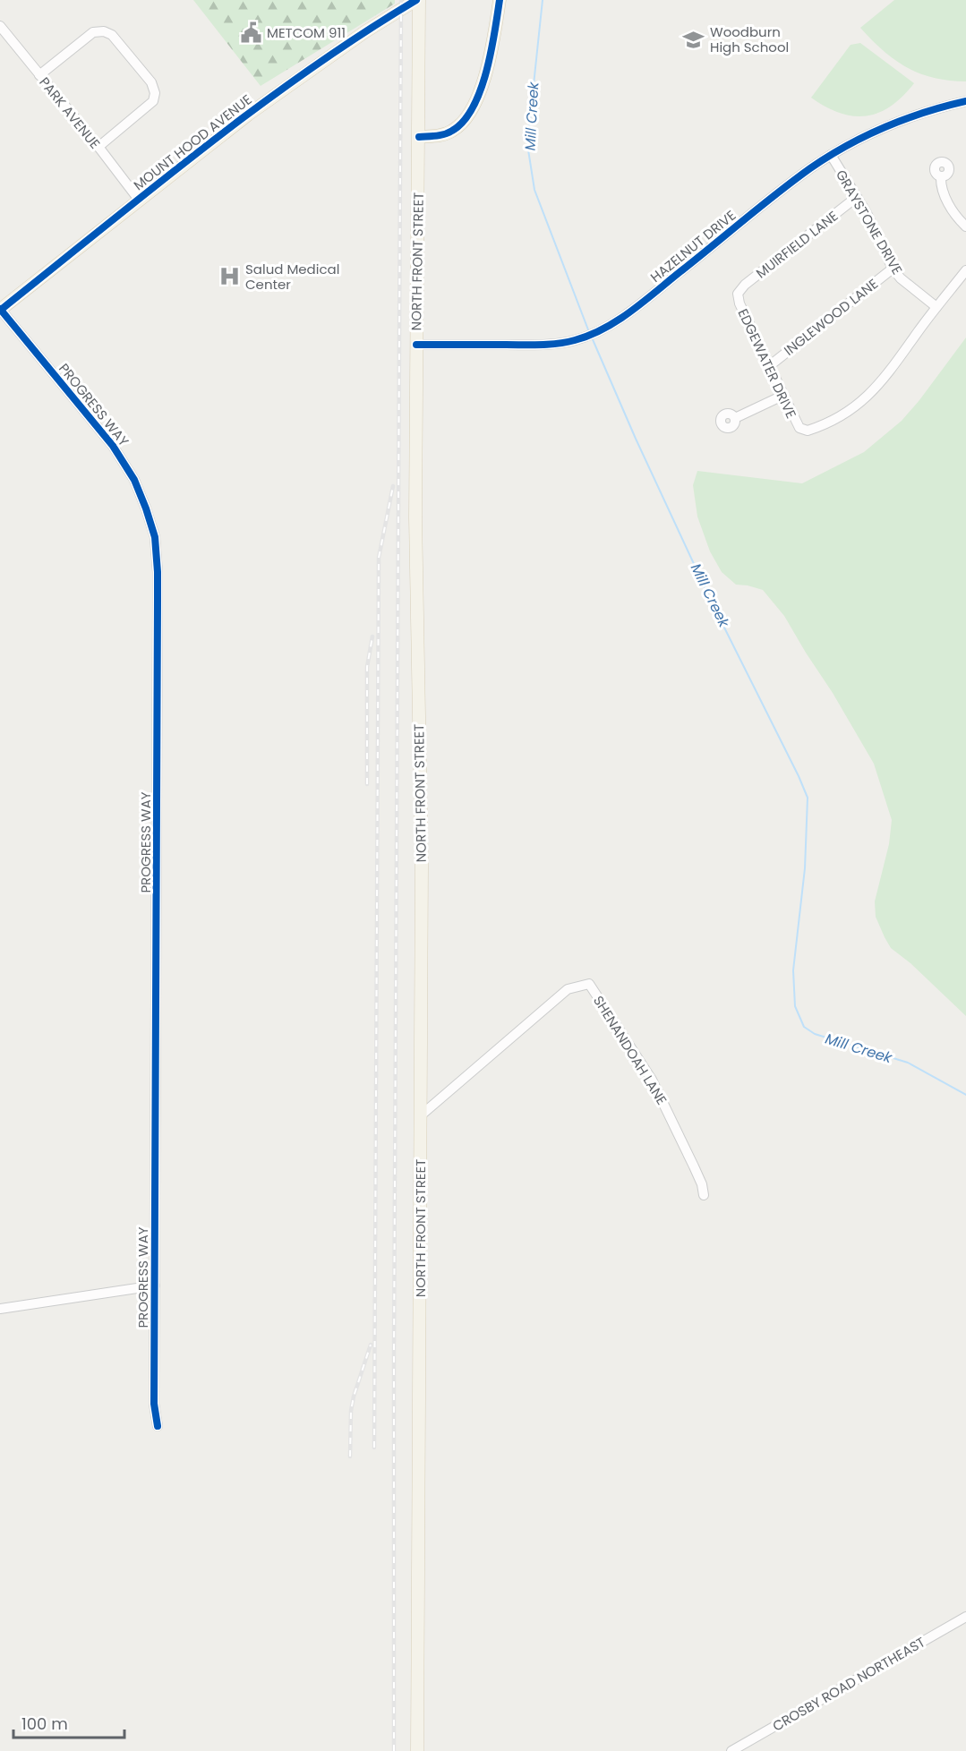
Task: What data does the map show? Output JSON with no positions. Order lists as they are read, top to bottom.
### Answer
{
  "streets": {
    "main road": ["MOUNT HOOD AVENUE", "NORTH FRONT STREET"],
    "street": [
      "PARK AVENUE",
      "GRAYSTONE DRIVE",
      "MUIRFIELD LANE",
      "HAZELNUT DRIVE",
      "INGLEWOOD LANE",
      "EDGEWATER DRIVE",
      "PROGRESS WAY",
      "SHENANDOAH LANE",
      "CROSBY ROAD NORTHEAST"
    ]
  },
  "crossings": [
    ["PARK AVENUE", "MOUNT HOOD AVENUE"],
    ["MOUNT HOOD AVENUE", "NORTH FRONT STREET"],
    ["MOUNT HOOD AVENUE", "PROGRESS WAY"],
    ["GRAYSTONE DRIVE", "MUIRFIELD LANE"],
    ["GRAYSTONE DRIVE", "HAZELNUT DRIVE"],
    ["GRAYSTONE DRIVE", "INGLEWOOD LANE"],
    ["GRAYSTONE DRIVE", "EDGEWATER DRIVE"],
    ["MUIRFIELD LANE", "EDGEWATER DRIVE"],
    ["HAZELNUT DRIVE", "NORTH FRONT STREET"],
    ["NORTH FRONT STREET", "SHENANDOAH LANE"],
    ["INGLEWOOD LANE", "EDGEWATER DRIVE"]
  ],
  "water": ["Mill Creek"],
  "places": {
    "public building": ["METCOM 911"],
    "school or university": ["Woodburn High School"],
    "hospital": ["Salud Medical Center"]
  },
  "scale_bar": "100 m"
}
